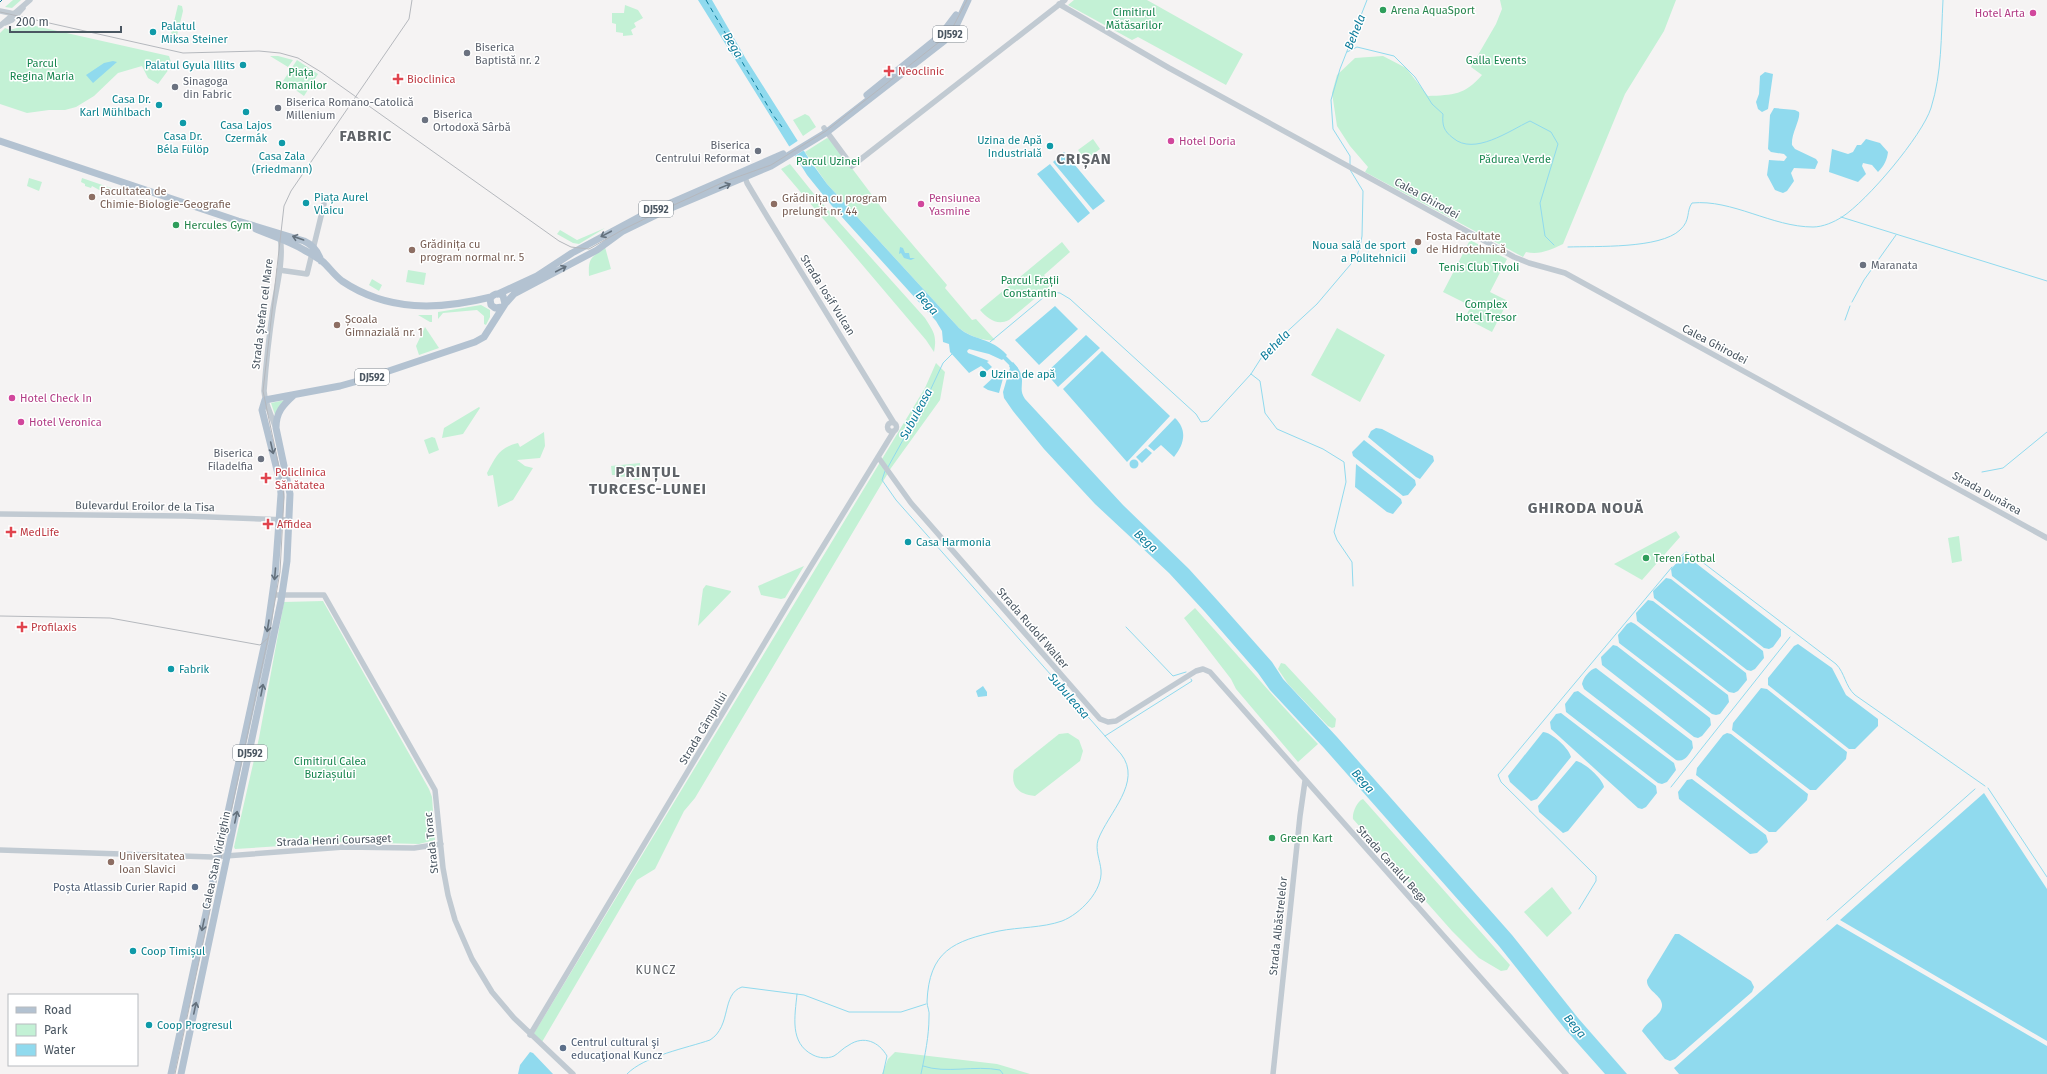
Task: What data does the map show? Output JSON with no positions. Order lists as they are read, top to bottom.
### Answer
{
  "streets": {
    "main road": ["DJ592", "Strada Ștefan cel Mare", "Calea Stan Vidrighin"],
    "street": [
      "Calea Ghirodei",
      "Strada Iosif Vulcan",
      "Strada Dunărea",
      "Bulevardul Eroilor de la Tisa",
      "Strada Rudolf Walter",
      "Strada Câmpului",
      "Strada Henri Coursaget",
      "Strada Torac",
      "Strada Canalul Bega",
      "Strada Albăstrelelor"
    ]
  },
  "crossings": [
    ["DJ592", "Strada Iosif Vulcan"],
    ["DJ592", "Strada Ștefan cel Mare"],
    ["Calea Ghirodei", "Strada Dunărea"],
    ["Strada Iosif Vulcan", "Strada Câmpului"],
    ["Strada Ștefan cel Mare", "Bulevardul Eroilor de la Tisa"],
    ["Strada Ștefan cel Mare", "Strada Torac"],
    ["Strada Ștefan cel Mare", "Calea Stan Vidrighin"],
    ["Strada Rudolf Walter", "Strada Câmpului"],
    ["Strada Rudolf Walter", "Strada Canalul Bega"],
    ["Strada Câmpului", "Strada Torac"],
    ["Strada Henri Coursaget", "Strada Torac"],
    ["Strada Henri Coursaget", "Calea Stan Vidrighin"],
    ["Strada Canalul Bega", "Strada Albăstrelelor"]
  ],
  "one_way": ["Strada Ștefan cel Mare"],
  "districts": [
    "FABRIC",
    "CRIȘAN",
    "PRINȚUL TURCESC-LUNEI",
    "GHIRODA NOUĂ",
    "KUNCZ"
  ],
  "water": ["Behela", "Bega", "Subuleasa"],
  "parks": [
    "Cimitirul Mătăsarilor",
    "Galla Events",
    "Parcul Regina Maria",
    "Piața Romanilor",
    "Pădurea Verde",
    "Parcul Uzinei",
    "Tenis Club Tivoli",
    "Parcul Frații Constantin",
    "Complex Hotel Tresor",
    "Cimitirul Calea Buziașului"
  ],
  "places": {
    "other": [
      "Arena AquaSport",
      "Hotel Arta",
      "Palatul Miksa Steiner",
      "Biserica Baptistă nr. 2",
      "Palatul Gyula Illits",
      "Sinagoga din Fabric",
      "Casa Dr. Karl Mühlbach",
      "Biserica Romano-Catolică Millenium",
      "Casa Lajos Czermák",
      "Biserica Ortodoxă Sârbă",
      "Casa Dr. Béla Fülöp",
      "Hotel Doria",
      "Casa Zala (Friedmann)",
      "Uzina de Apă Industrială",
      "Biserica Centrului Reformat",
      "Facultatea de Chimie-Biologie-Geografie",
      "Piața Aurel Vlaicu",
      "Grădinița cu program prelungit nr. 44",
      "Pensiunea Yasmine",
      "Hercules Gym",
      "Fosta Facultate de Hidrotehnică",
      "Grădinița cu program normal nr. 5",
      "Noua sală de sport a Politehnicii",
      "Maranata",
      "Școala Gimnazială nr. 1",
      "Uzina de apă",
      "Hotel Check In",
      "Hotel Veronica",
      "Biserica Filadelfia",
      "Casa Harmonia",
      "Teren Fotbal",
      "Fabrik",
      "Green Kart",
      "Universitatea Ioan Slavici",
      "Poșta Atlassib Curier Rapid",
      "Coop Timișul",
      "Coop Progresul",
      "Centrul cultural şi educaţional Kuncz"
    ],
    "health": [
      "Neoclinic",
      "Bioclinica",
      "Policlinica Sănătatea",
      "Affidea",
      "MedLife",
      "Profilaxis"
    ]
  },
  "legend": ["Road", "Park", "Water"],
  "scale_bar": "200 m"
}
